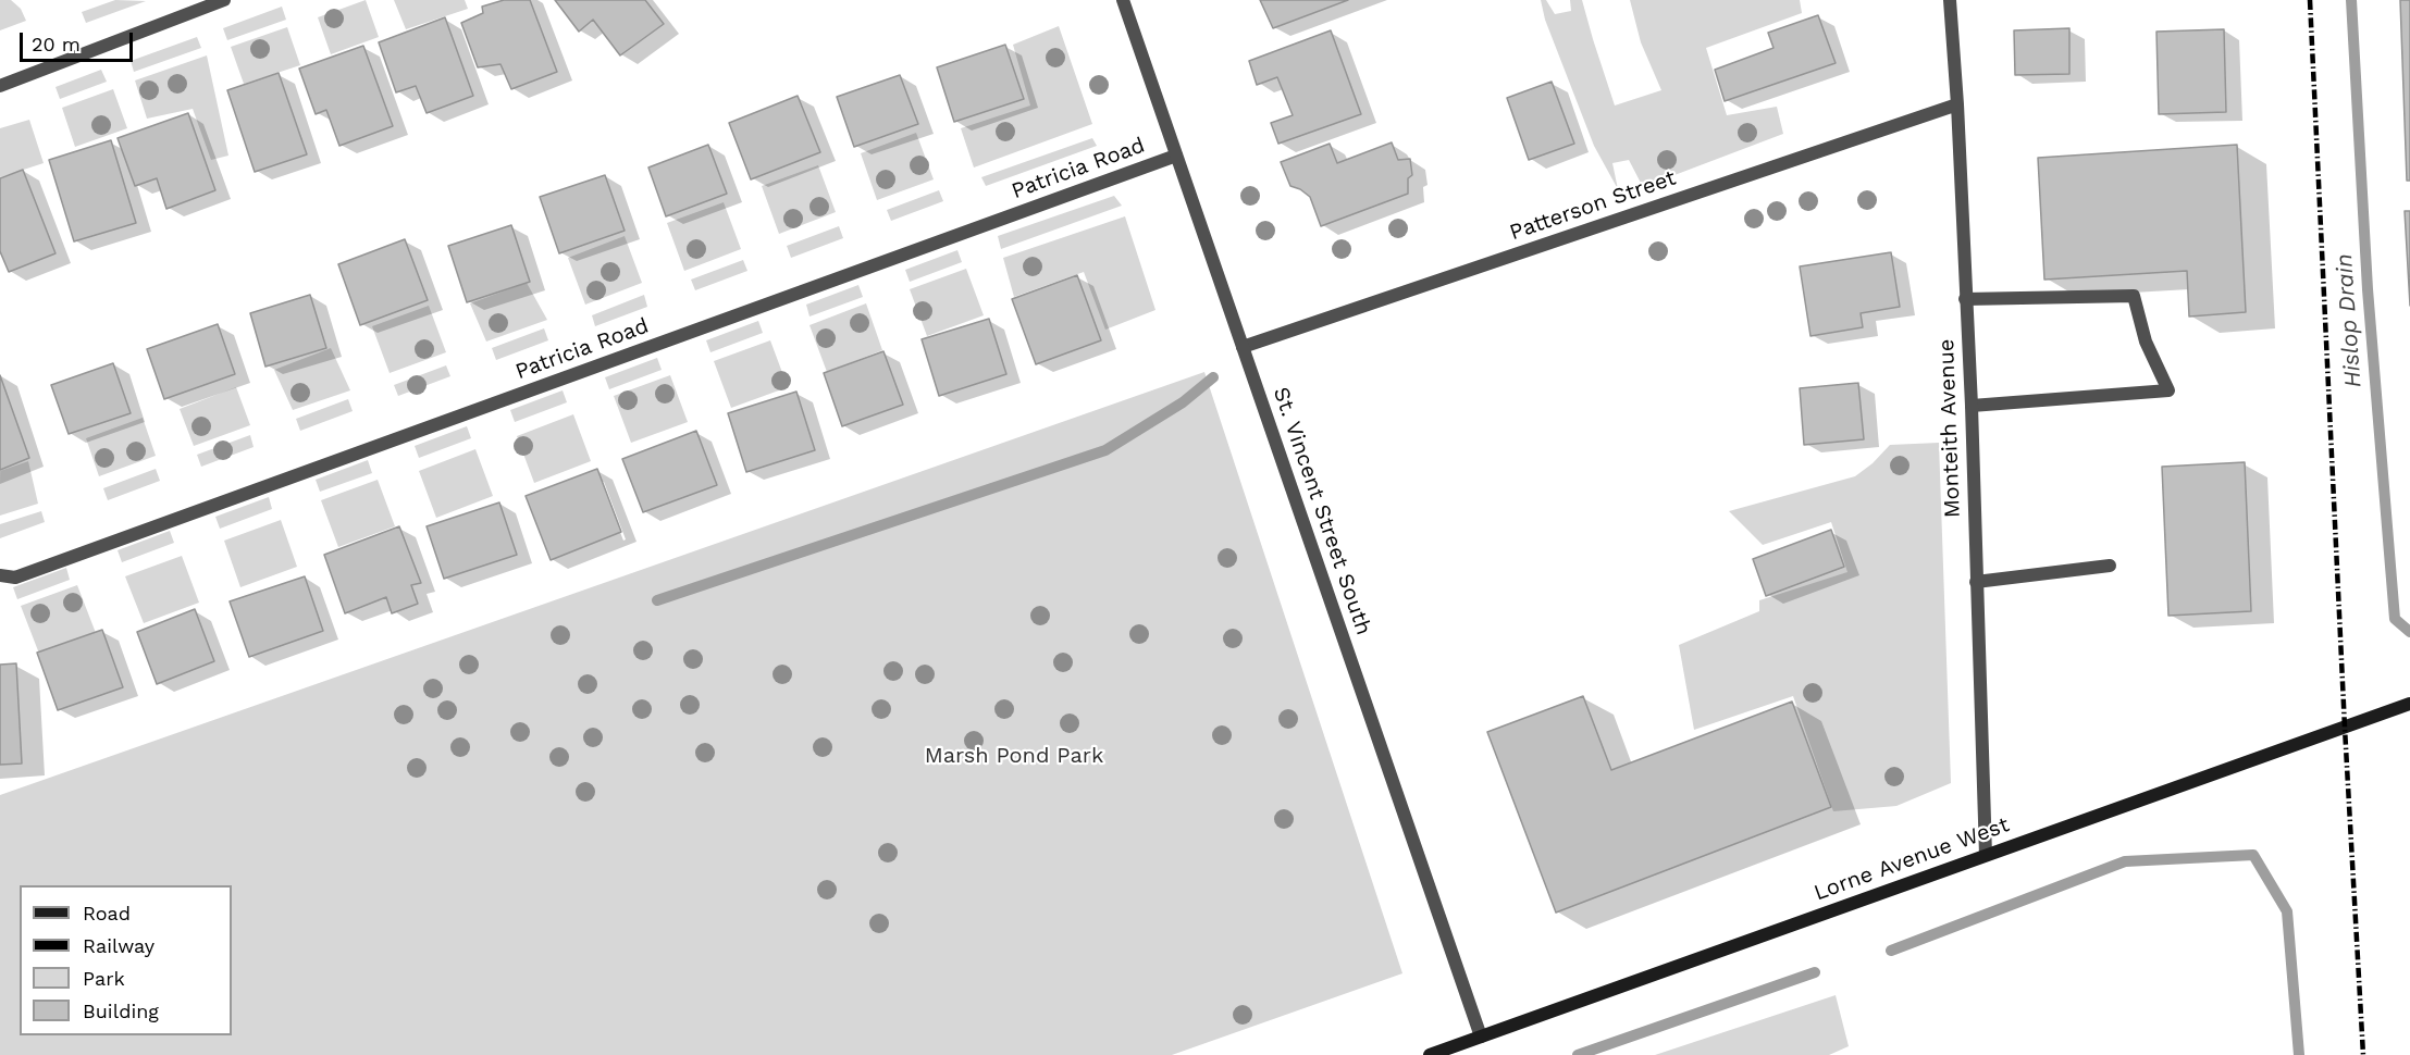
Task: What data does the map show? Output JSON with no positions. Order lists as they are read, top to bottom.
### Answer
{
  "streets": {
    "main road": ["Lorne Avenue West"],
    "street": [
      "Patricia Road",
      "Patterson Street",
      "Monteith Avenue",
      "St. Vincent Street South"
    ]
  },
  "crossings": [
    ["Patricia Road", "St. Vincent Street South"],
    ["Patterson Street", "Monteith Avenue"],
    ["Patterson Street", "St. Vincent Street South"],
    ["Monteith Avenue", "Lorne Avenue West"],
    ["St. Vincent Street South", "Lorne Avenue West"]
  ],
  "water": ["Hislop Drain"],
  "parks": ["Marsh Pond Park"],
  "legend": [
    "Road",
    "Railway",
    "Park",
    "Building"
  ],
  "scale_bar": "20 m"
}
